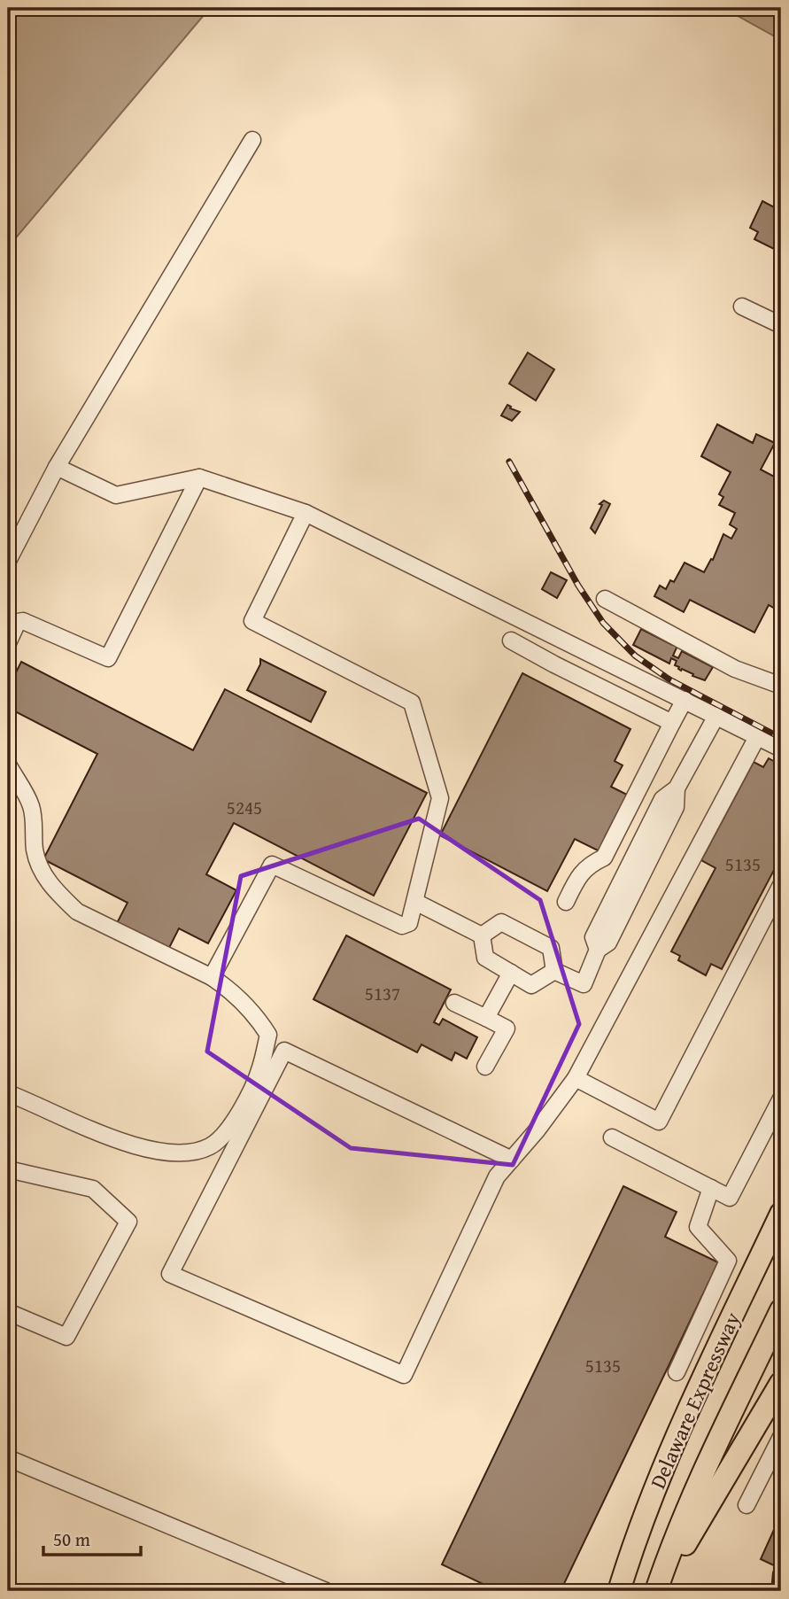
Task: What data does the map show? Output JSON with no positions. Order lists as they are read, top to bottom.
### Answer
{
  "streets": {
    "highway": ["Delaware Expressway"]
  },
  "house_numbers": [
    "5245",
    "5135",
    "5137",
    "5135"
  ],
  "scale_bar": "50 m"
}
